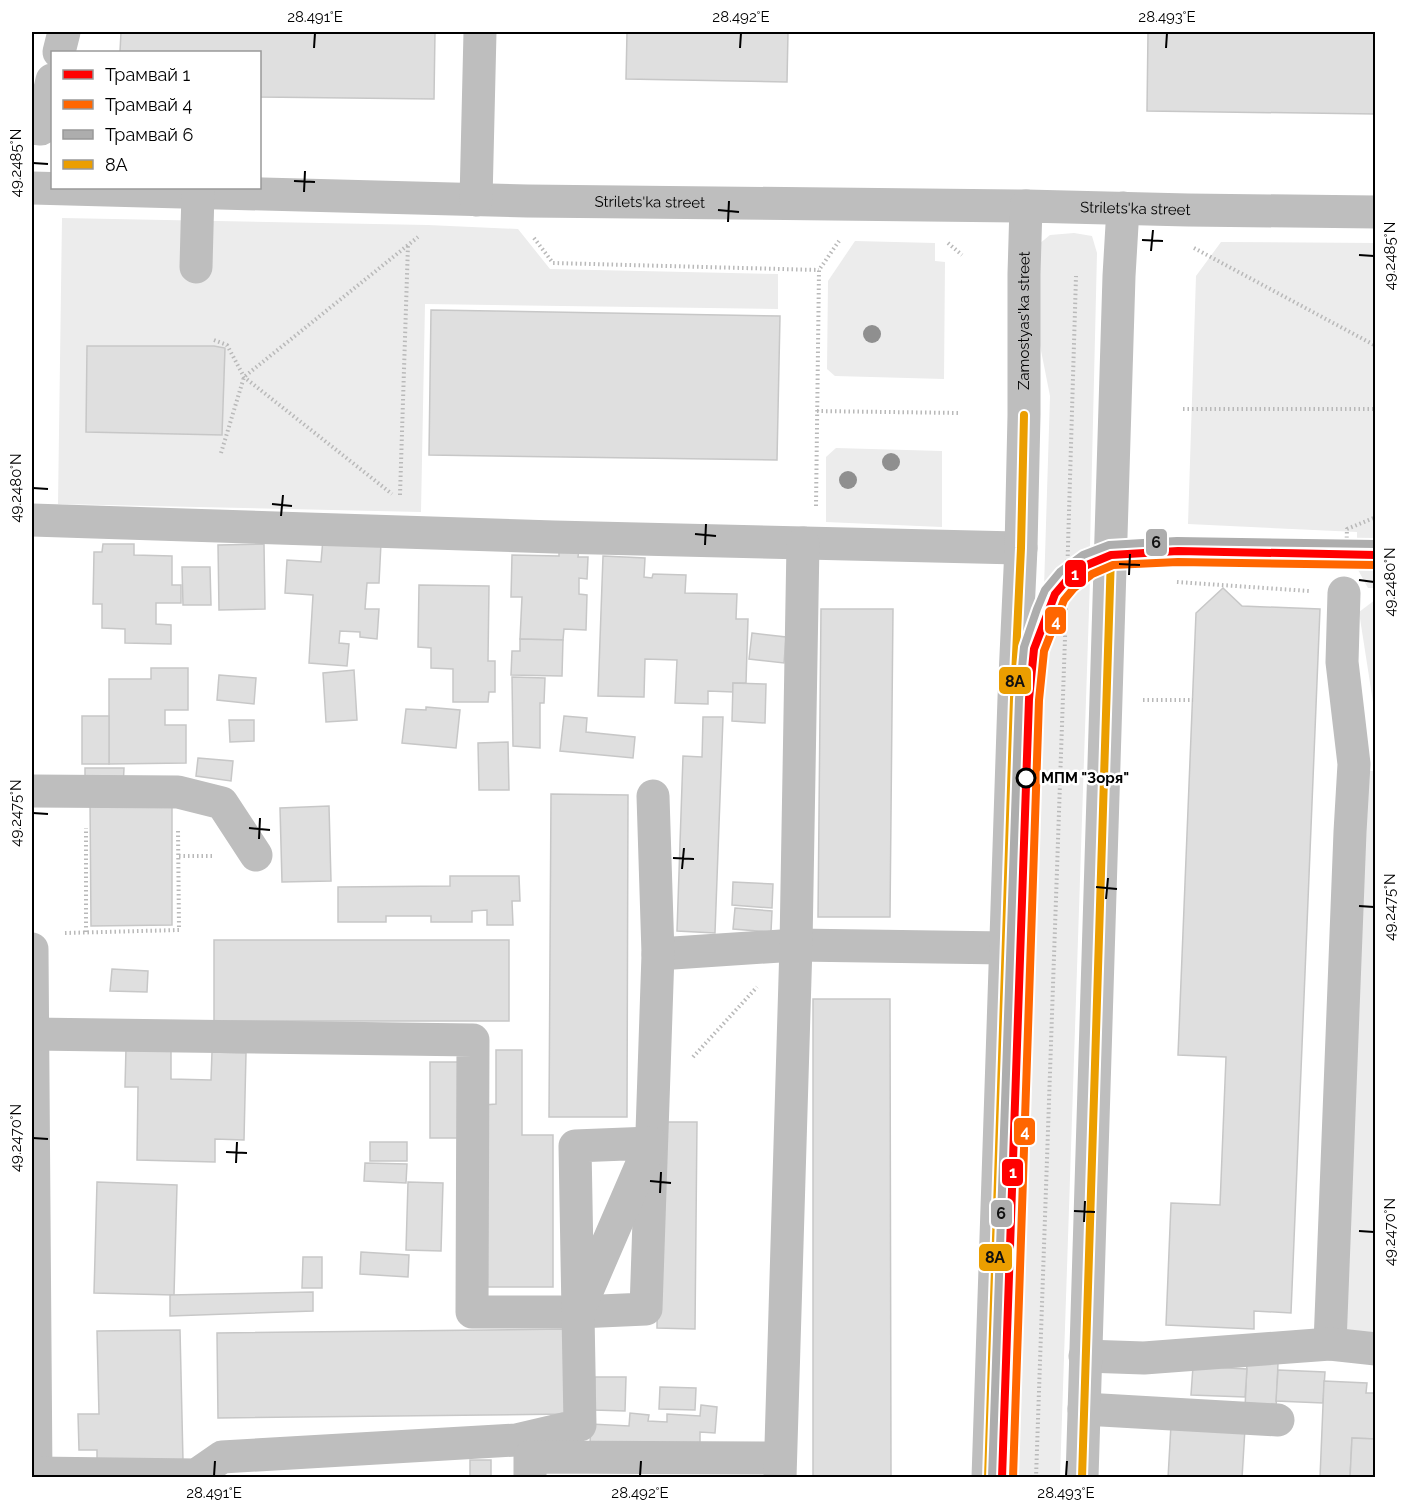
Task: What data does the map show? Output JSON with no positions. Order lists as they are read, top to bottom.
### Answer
{
  "streets": {
    "main road": ["Strilets'ka street", "Zamostyas'ka street"]
  },
  "crossings": [
    ["Strilets'ka street", "Zamostyas'ka street"]
  ],
  "places": ["МПМ \"Зоря\""],
  "lines": [
    "transit line 8А",
    "tram line 6",
    "tram line 1",
    "tram line 4"
  ],
  "legend": [
    "Трамвай 1",
    "Трамвай 4",
    "Трамвай 6",
    "8А"
  ],
  "coordinates": [
    "28.491°E",
    "28.492°E",
    "28.493°E",
    "49.2485°N",
    "49.2480°N",
    "49.2475°N",
    "49.2470°N"
  ]
}
